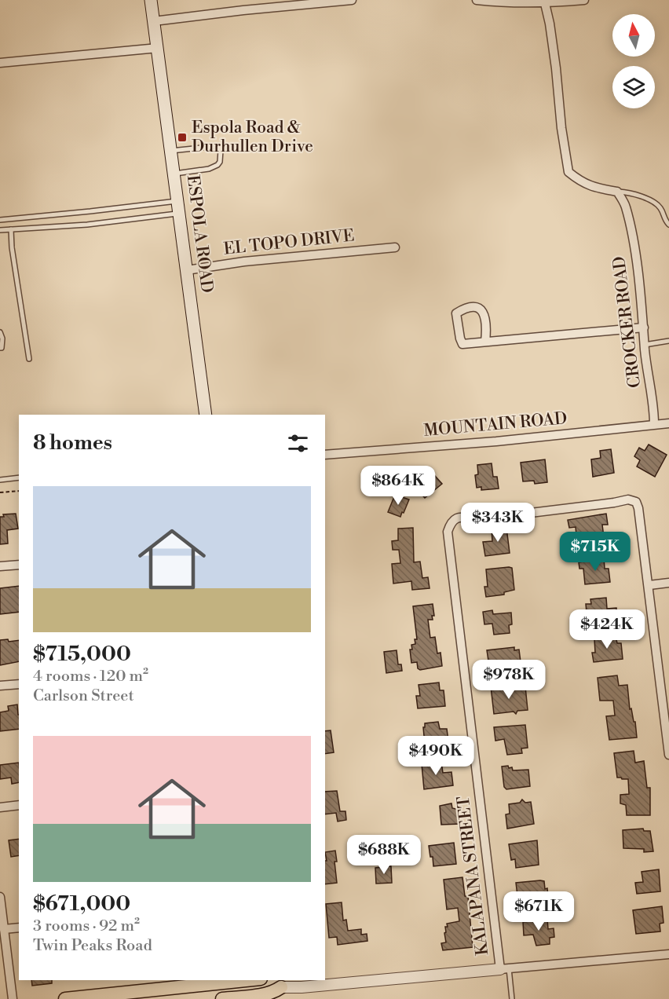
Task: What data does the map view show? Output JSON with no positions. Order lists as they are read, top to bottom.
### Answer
{
  "streets": {
    "main road": ["ESPOLA ROAD"],
    "street": [
      "EL TOPO DRIVE",
      "CROCKER ROAD",
      "MOUNTAIN ROAD",
      "KALAPANA STREET"
    ]
  },
  "crossings": [
    ["ESPOLA ROAD", "EL TOPO DRIVE"],
    ["CROCKER ROAD", "MOUNTAIN ROAD"]
  ],
  "places": {
    "transit": ["Espola Road & Durhullen Drive"]
  },
  "north": "top",
  "page": {
    "heading": "8 homes",
    "price": [
      "$864K",
      "$343K",
      "$715K",
      "$424K",
      "$978K",
      "$490K",
      "$688K",
      "$671K"
    ],
    "list": [
      {
        "name": "$715,000",
        "note": "4 rooms · 120 m² · Carlson Street"
      },
      {
        "name": "$671,000",
        "note": "3 rooms · 92 m² · Twin Peaks Road"
      }
    ]
  }
}
